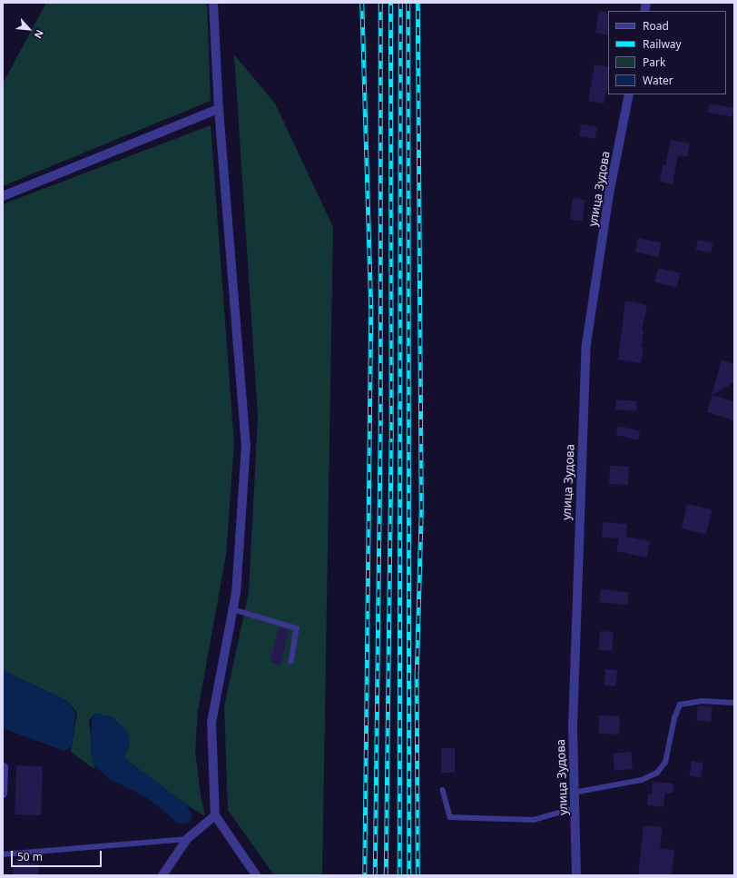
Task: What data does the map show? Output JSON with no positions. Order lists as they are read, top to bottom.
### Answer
{
  "streets": {
    "street": ["улица Зудова"]
  },
  "legend": [
    "Road",
    "Railway",
    "Park",
    "Water"
  ],
  "scale_bar": "50 m",
  "north": "bottom right"
}
